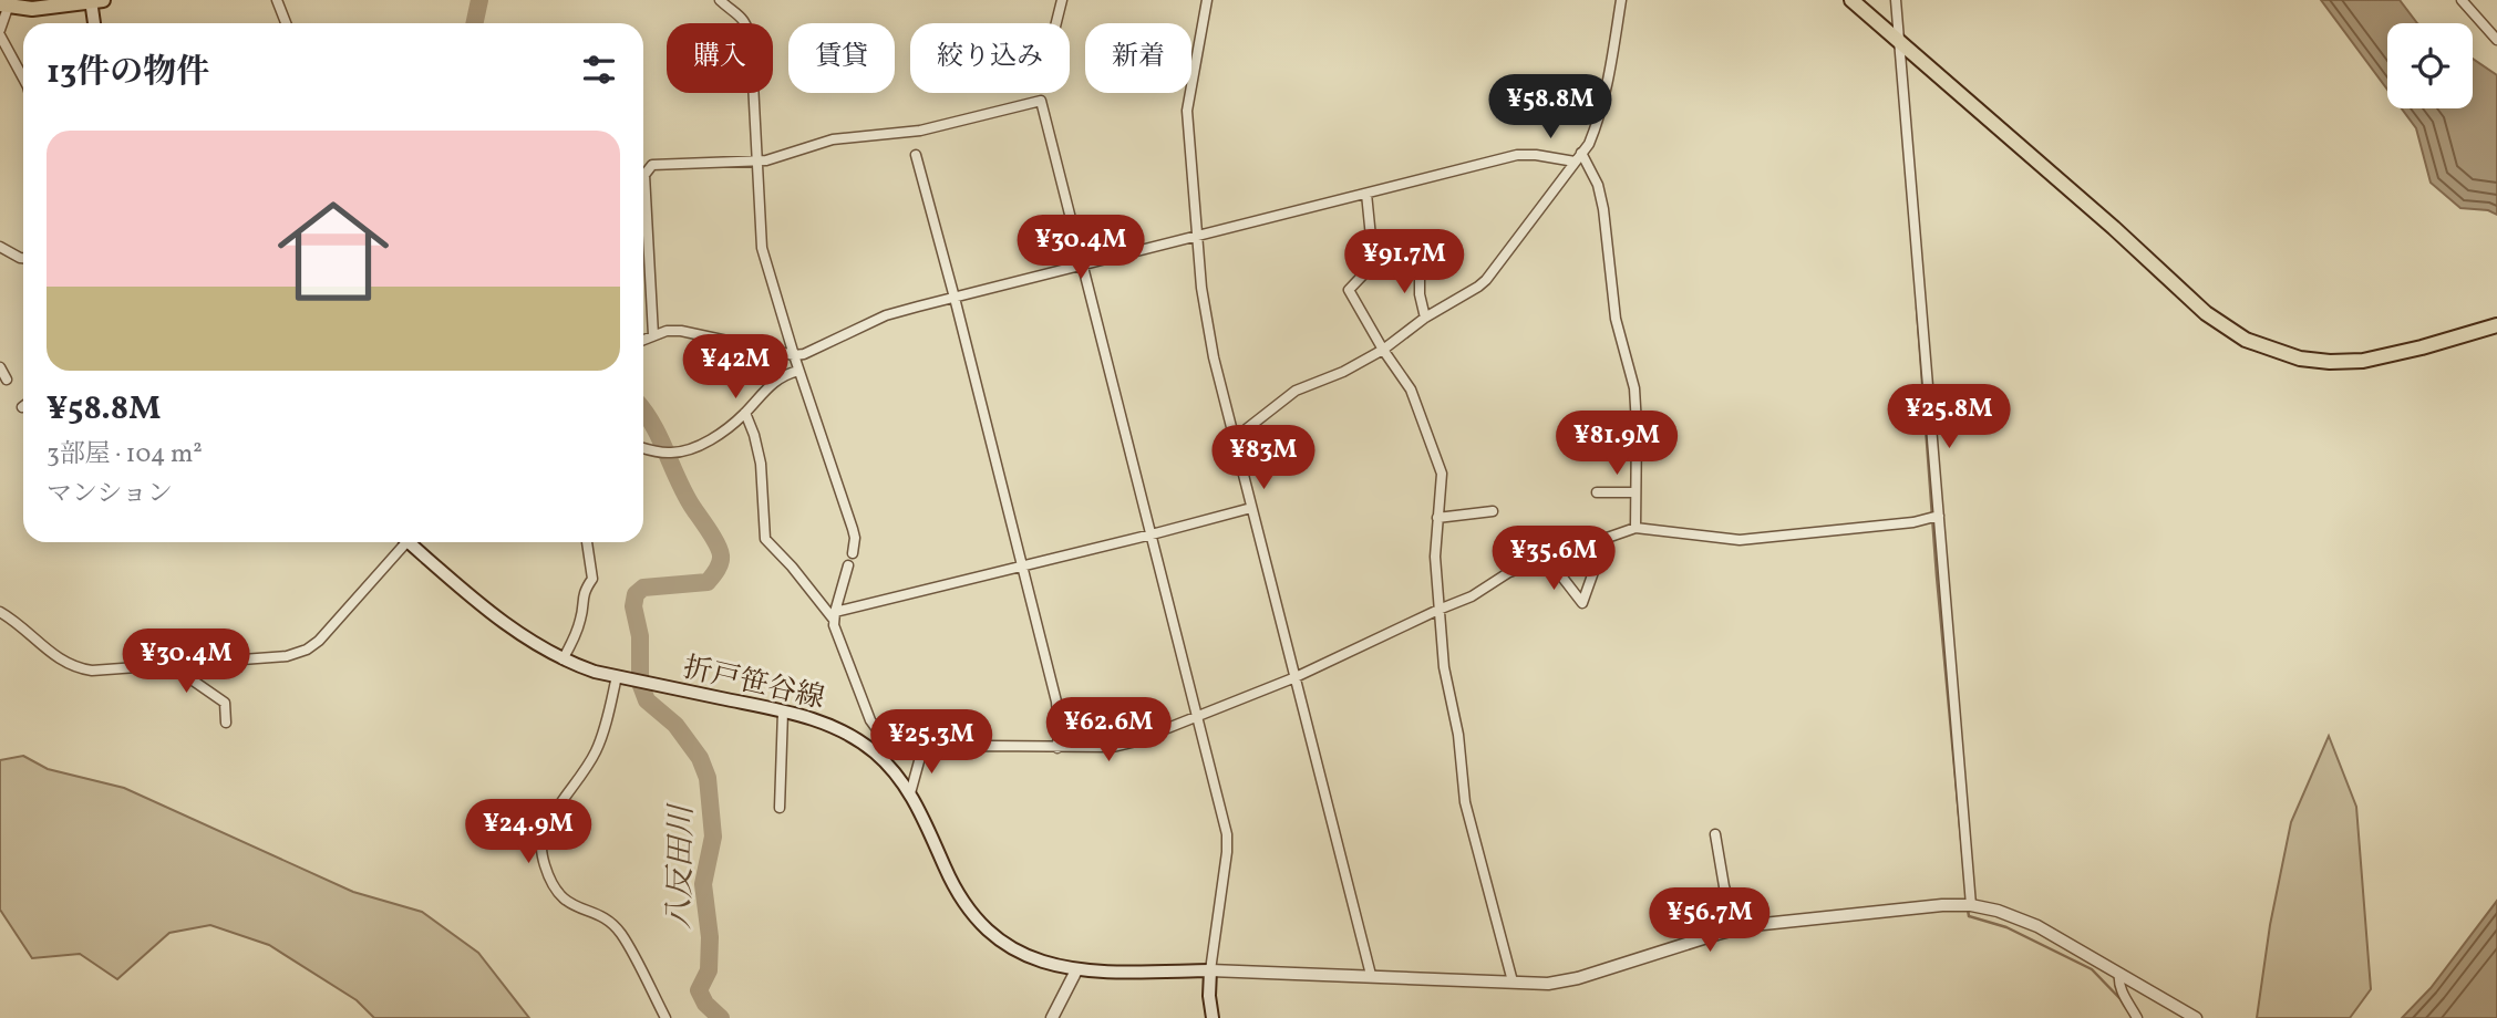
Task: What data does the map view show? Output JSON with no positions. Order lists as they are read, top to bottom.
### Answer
{
  "streets": {
    "main road": ["折戸笹谷線"]
  },
  "water": ["八反田川"],
  "page": {
    "chip": [
      "購入",
      "賃貸",
      "絞り込み",
      "新着"
    ],
    "heading": "13件の物件",
    "price": [
      "¥58.8M",
      "¥30.4M",
      "¥91.7M",
      "¥42M",
      "¥25.8M",
      "¥81.9M",
      "¥83M",
      "¥35.6M",
      "¥30.4M",
      "¥62.6M",
      "¥25.3M",
      "¥24.9M",
      "¥56.7M"
    ],
    "list": [
      {
        "name": "¥58.8M",
        "note": "3部屋 · 104 m² · マンション"
      }
    ]
  }
}
